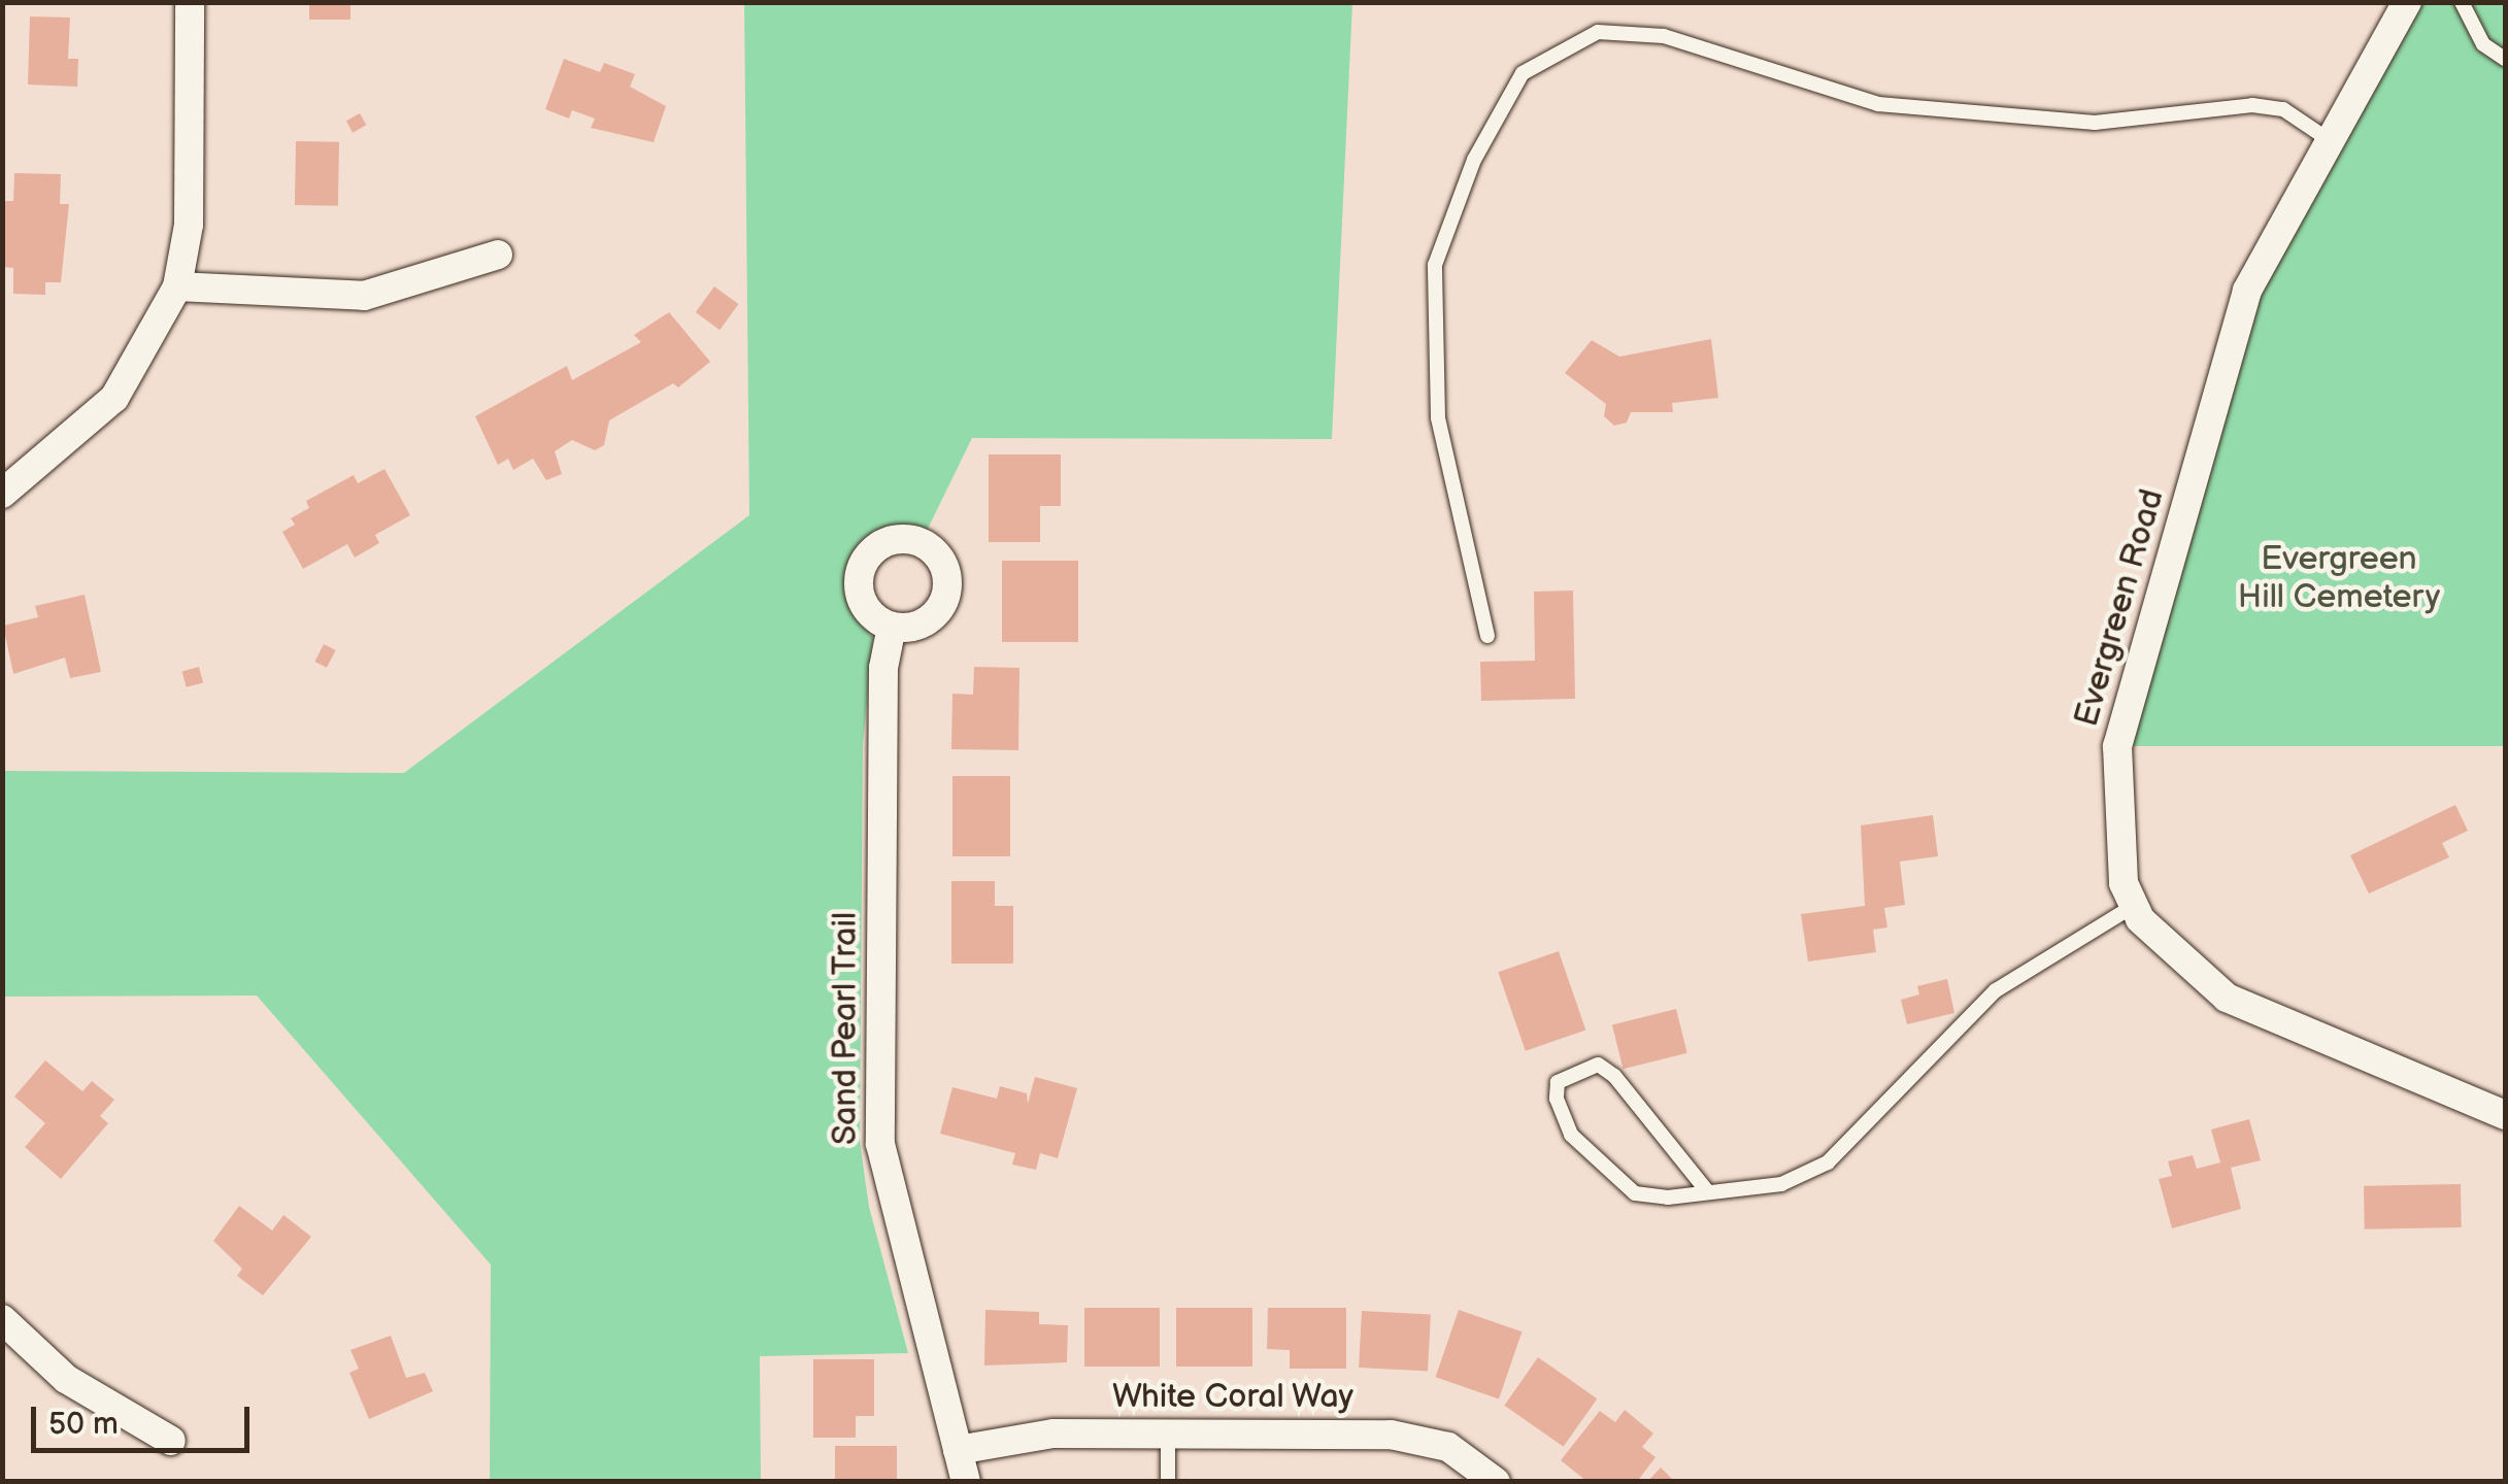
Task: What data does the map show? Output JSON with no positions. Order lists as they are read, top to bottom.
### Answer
{
  "streets": {
    "street": ["Evergreen Road", "Sand Pearl Trail", "White Coral Way"]
  },
  "crossings": [
    ["Sand Pearl Trail", "White Coral Way"]
  ],
  "parks": ["Evergreen Hill Cemetery"],
  "scale_bar": "50 m"
}
